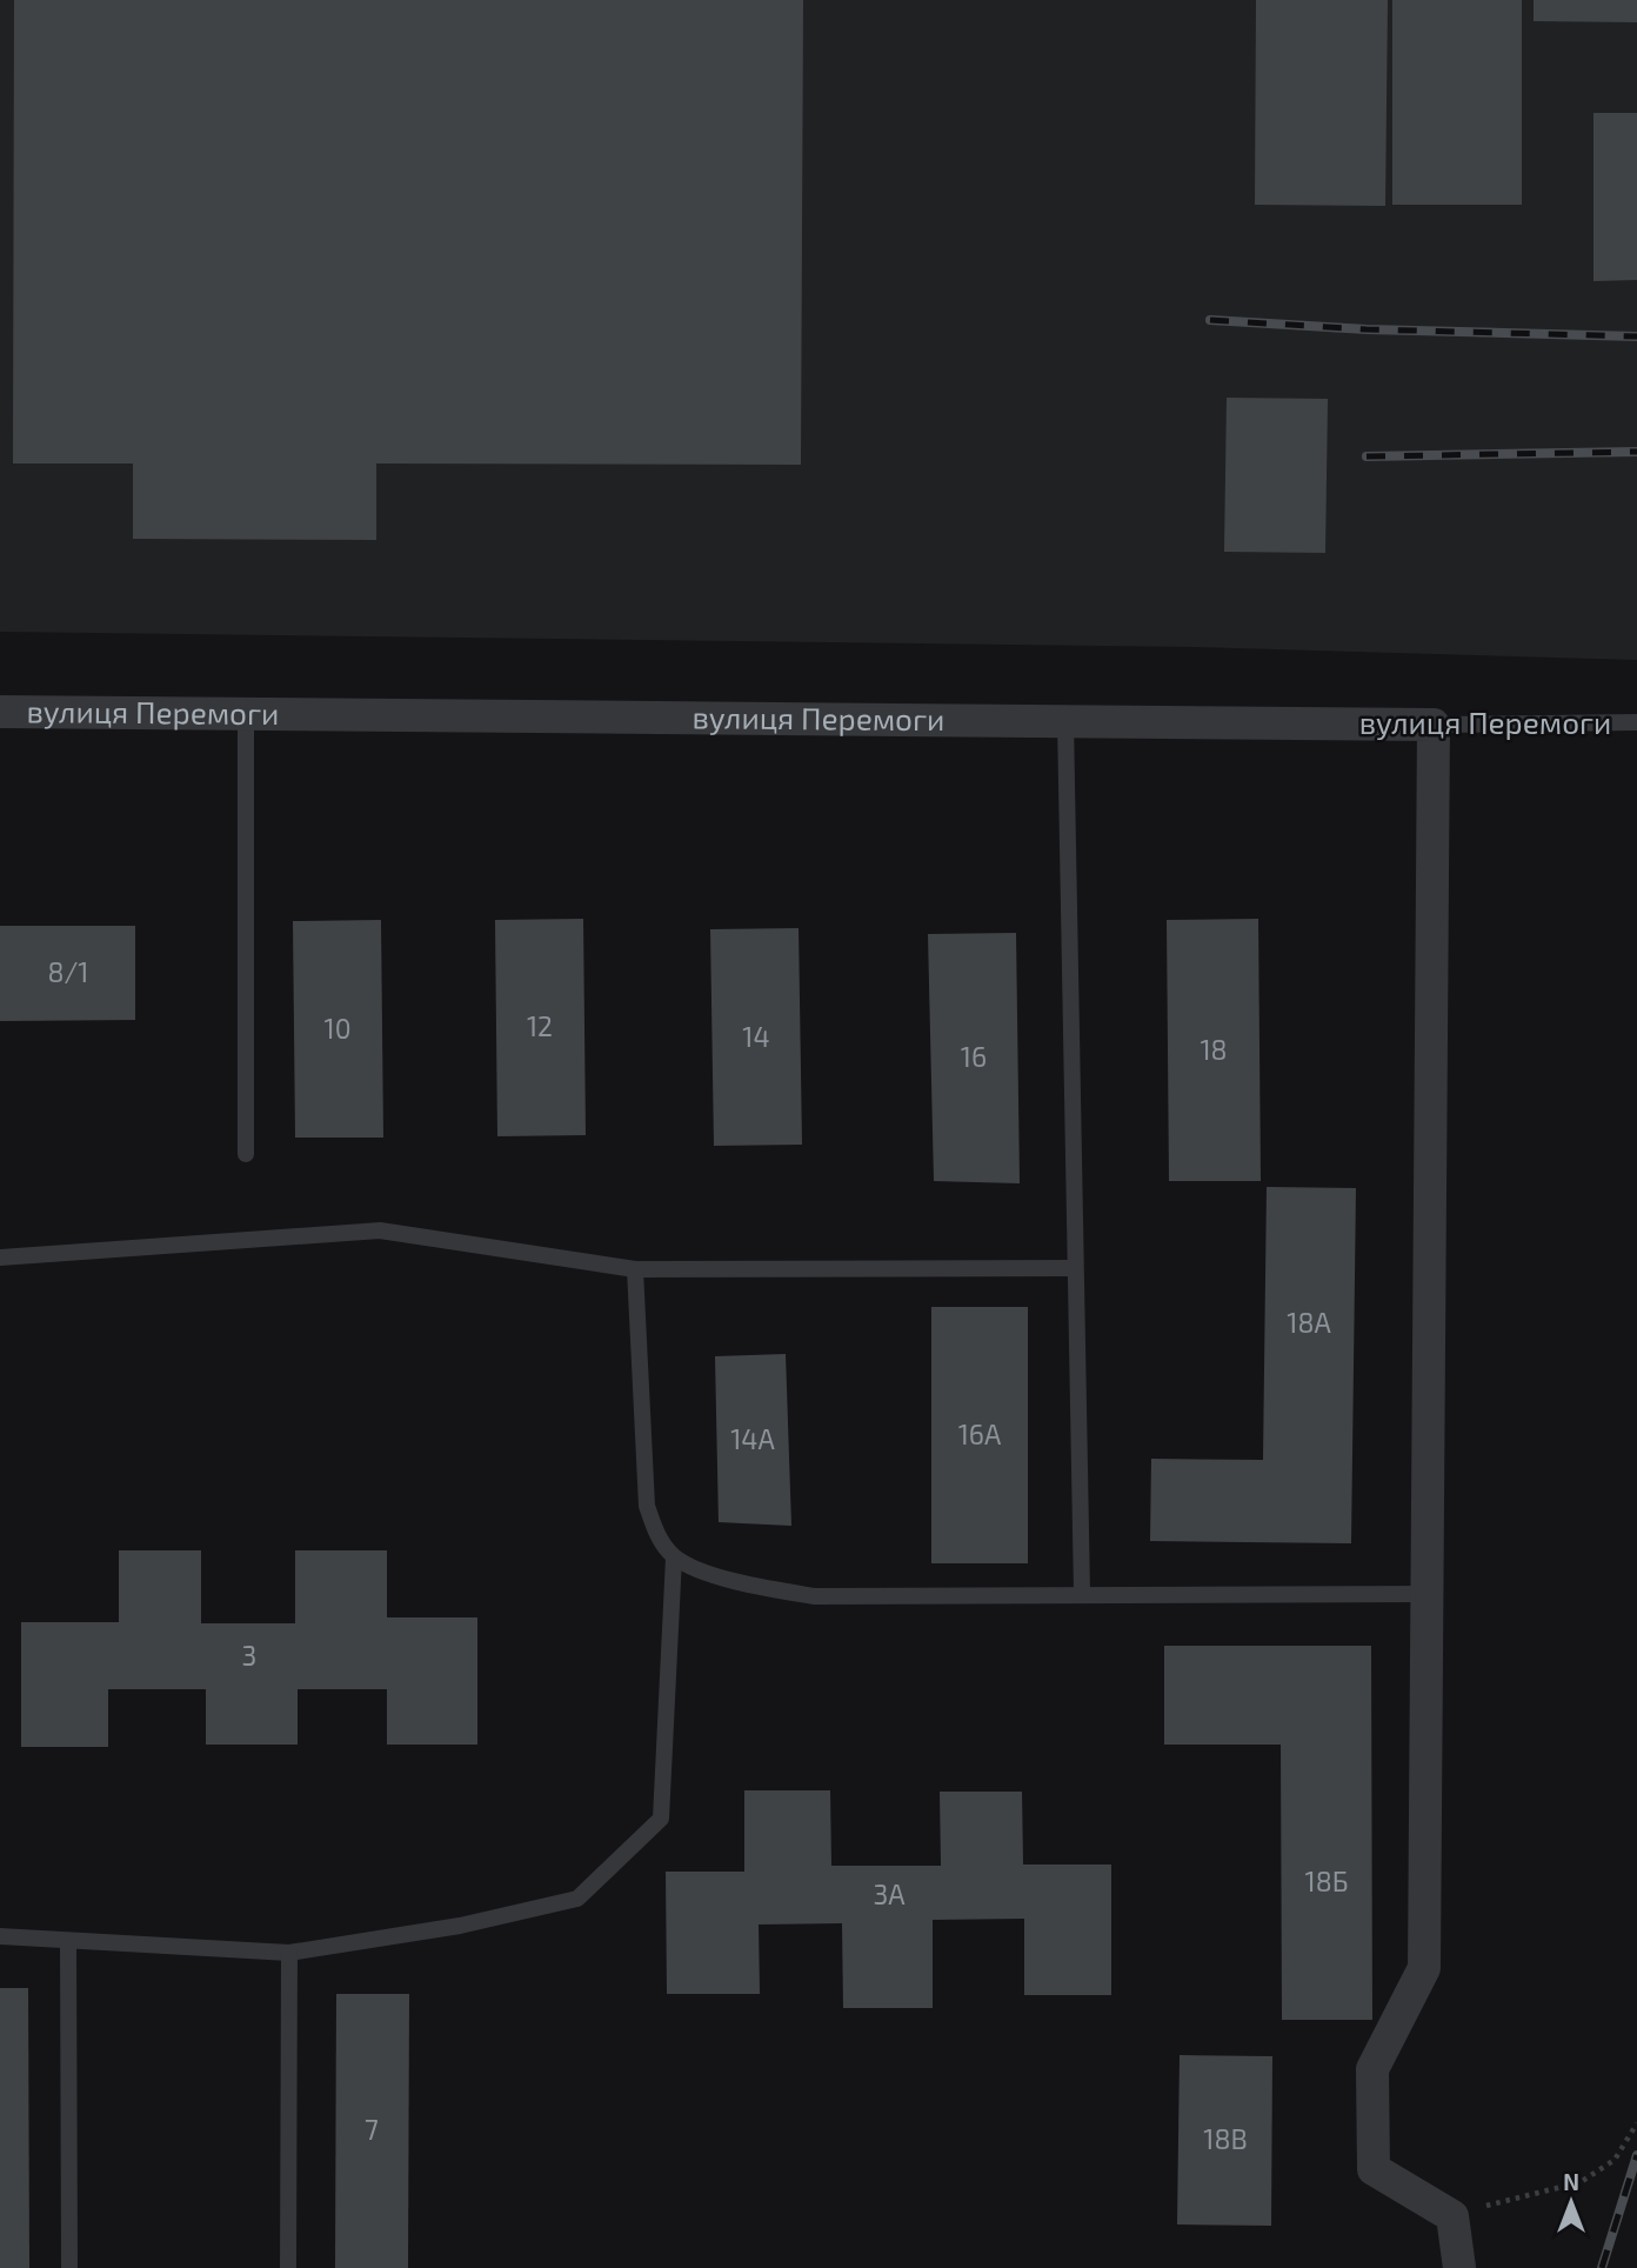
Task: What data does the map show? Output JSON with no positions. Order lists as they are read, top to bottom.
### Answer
{
  "streets": {
    "street": ["вулиця Перемоги"]
  },
  "house_numbers": [
    "8/1",
    "12",
    "10",
    "14",
    "18",
    "16",
    "18А",
    "16А",
    "14А",
    "3",
    "18Б",
    "3А",
    "7",
    "18В"
  ],
  "north": "top"
}
